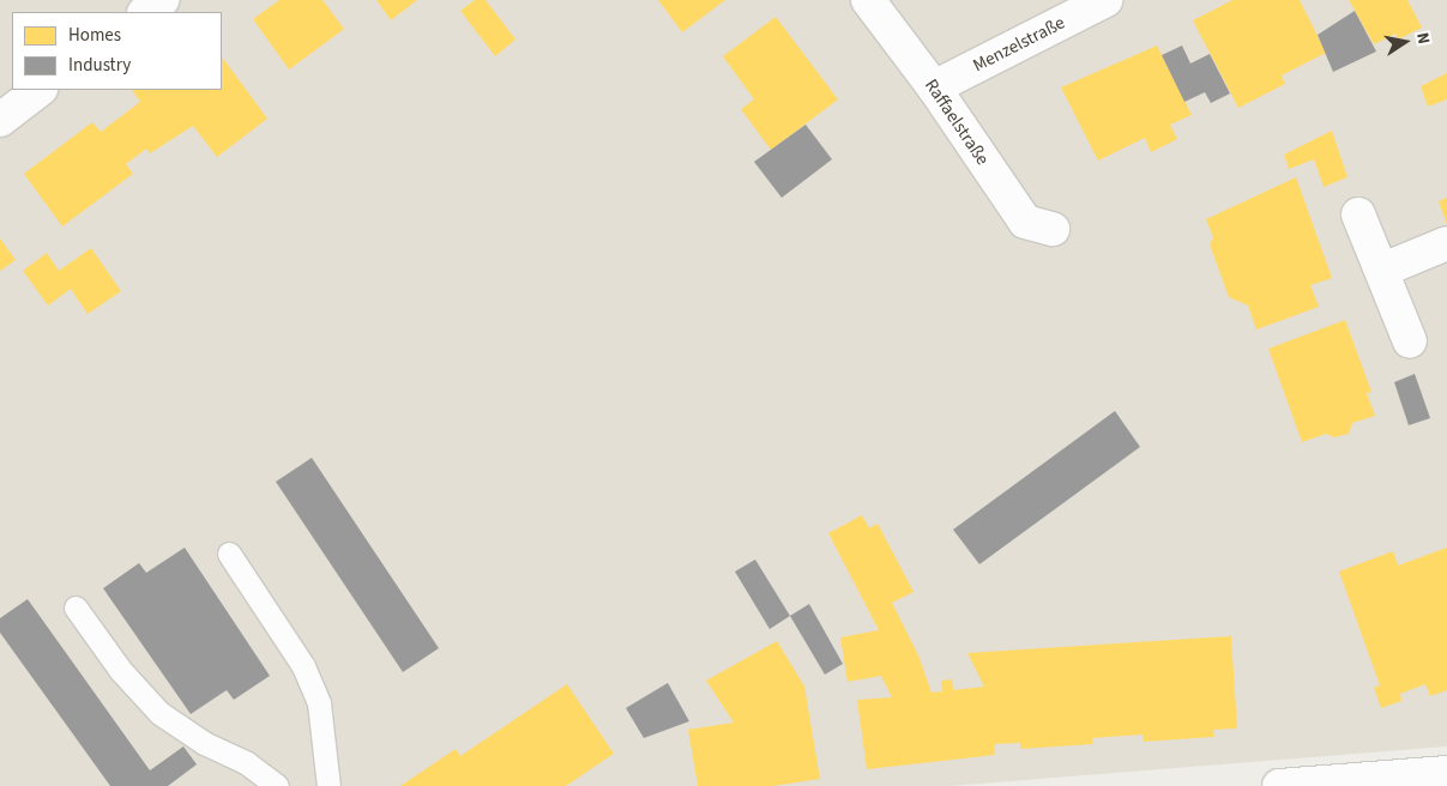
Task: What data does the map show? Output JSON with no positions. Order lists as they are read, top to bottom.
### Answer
{
  "streets": {
    "street": ["Menzelstraße", "Raffaelstraße"]
  },
  "crossings": [
    ["Menzelstraße", "Raffaelstraße"]
  ],
  "legend": ["Homes", "Industry"],
  "north": "right"
}
